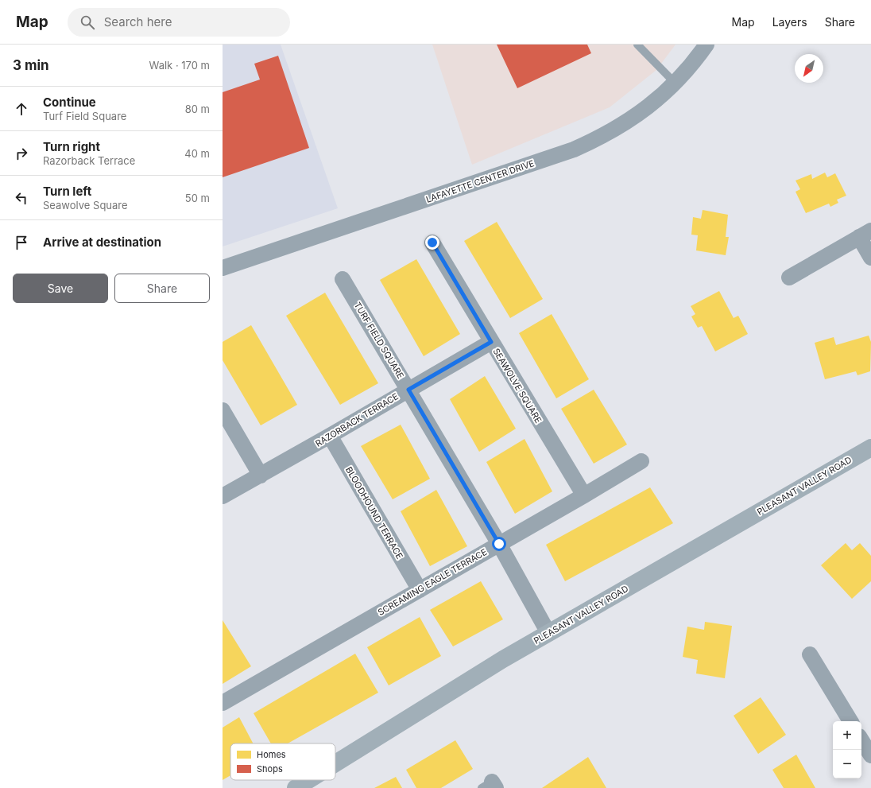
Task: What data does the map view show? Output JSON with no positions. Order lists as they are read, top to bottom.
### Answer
{
  "streets": {
    "street": [
      "LAFAYETTE CENTER DRIVE",
      "TURF FIELD SQUARE",
      "SEAWOLVE SQUARE",
      "RAZORBACK TERRACE",
      "PLEASANT VALLEY ROAD",
      "BLOODHOUND TERRACE",
      "SCREAMING EAGLE TERRACE"
    ]
  },
  "crossings": [
    ["TURF FIELD SQUARE", "RAZORBACK TERRACE"],
    ["TURF FIELD SQUARE", "PLEASANT VALLEY ROAD"],
    ["TURF FIELD SQUARE", "SCREAMING EAGLE TERRACE"],
    ["SEAWOLVE SQUARE", "RAZORBACK TERRACE"],
    ["SEAWOLVE SQUARE", "SCREAMING EAGLE TERRACE"],
    ["RAZORBACK TERRACE", "BLOODHOUND TERRACE"],
    ["BLOODHOUND TERRACE", "SCREAMING EAGLE TERRACE"]
  ],
  "legend": ["Homes", "Shops"],
  "north": "bottom left",
  "page": {
    "header": "Map",
    "search": "Search here",
    "nav": ["Map", "Layers", "Share"],
    "heading": ["3 min", "Walk · 170 m"],
    "list": [
      ["Continue", "Turf Field Square", "80 m"],
      ["Turn right", "Razorback Terrace", "40 m"],
      ["Turn left", "Seawolve Square", "50 m"],
      "Arrive at destination"
    ],
    "buttons": ["Save", "Share"],
    "map_buttons": ["+", "−"]
  }
}
